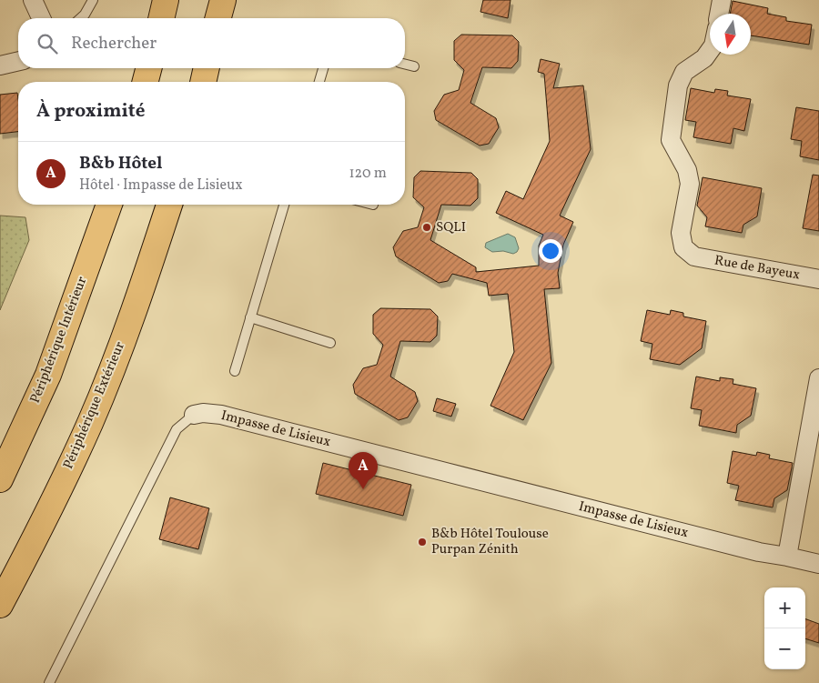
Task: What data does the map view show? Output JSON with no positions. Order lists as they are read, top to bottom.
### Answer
{
  "streets": {
    "highway": ["Périphérique Intérieur", "Périphérique Extérieur"],
    "street": ["Rue de Bayeux", "Impasse de Lisieux"]
  },
  "places": ["SQLI", "B&b Hôtel Toulouse Purpan Zénith"],
  "north": "bottom",
  "page": {
    "search": "Rechercher",
    "heading": "À proximité",
    "list": [
      {
        "mark": "A",
        "name": "B&b Hôtel",
        "note": "Hôtel · Impasse de Lisieux",
        "value": "120 m"
      }
    ],
    "pins": "A",
    "map_buttons": ["+", "−"]
  }
}
